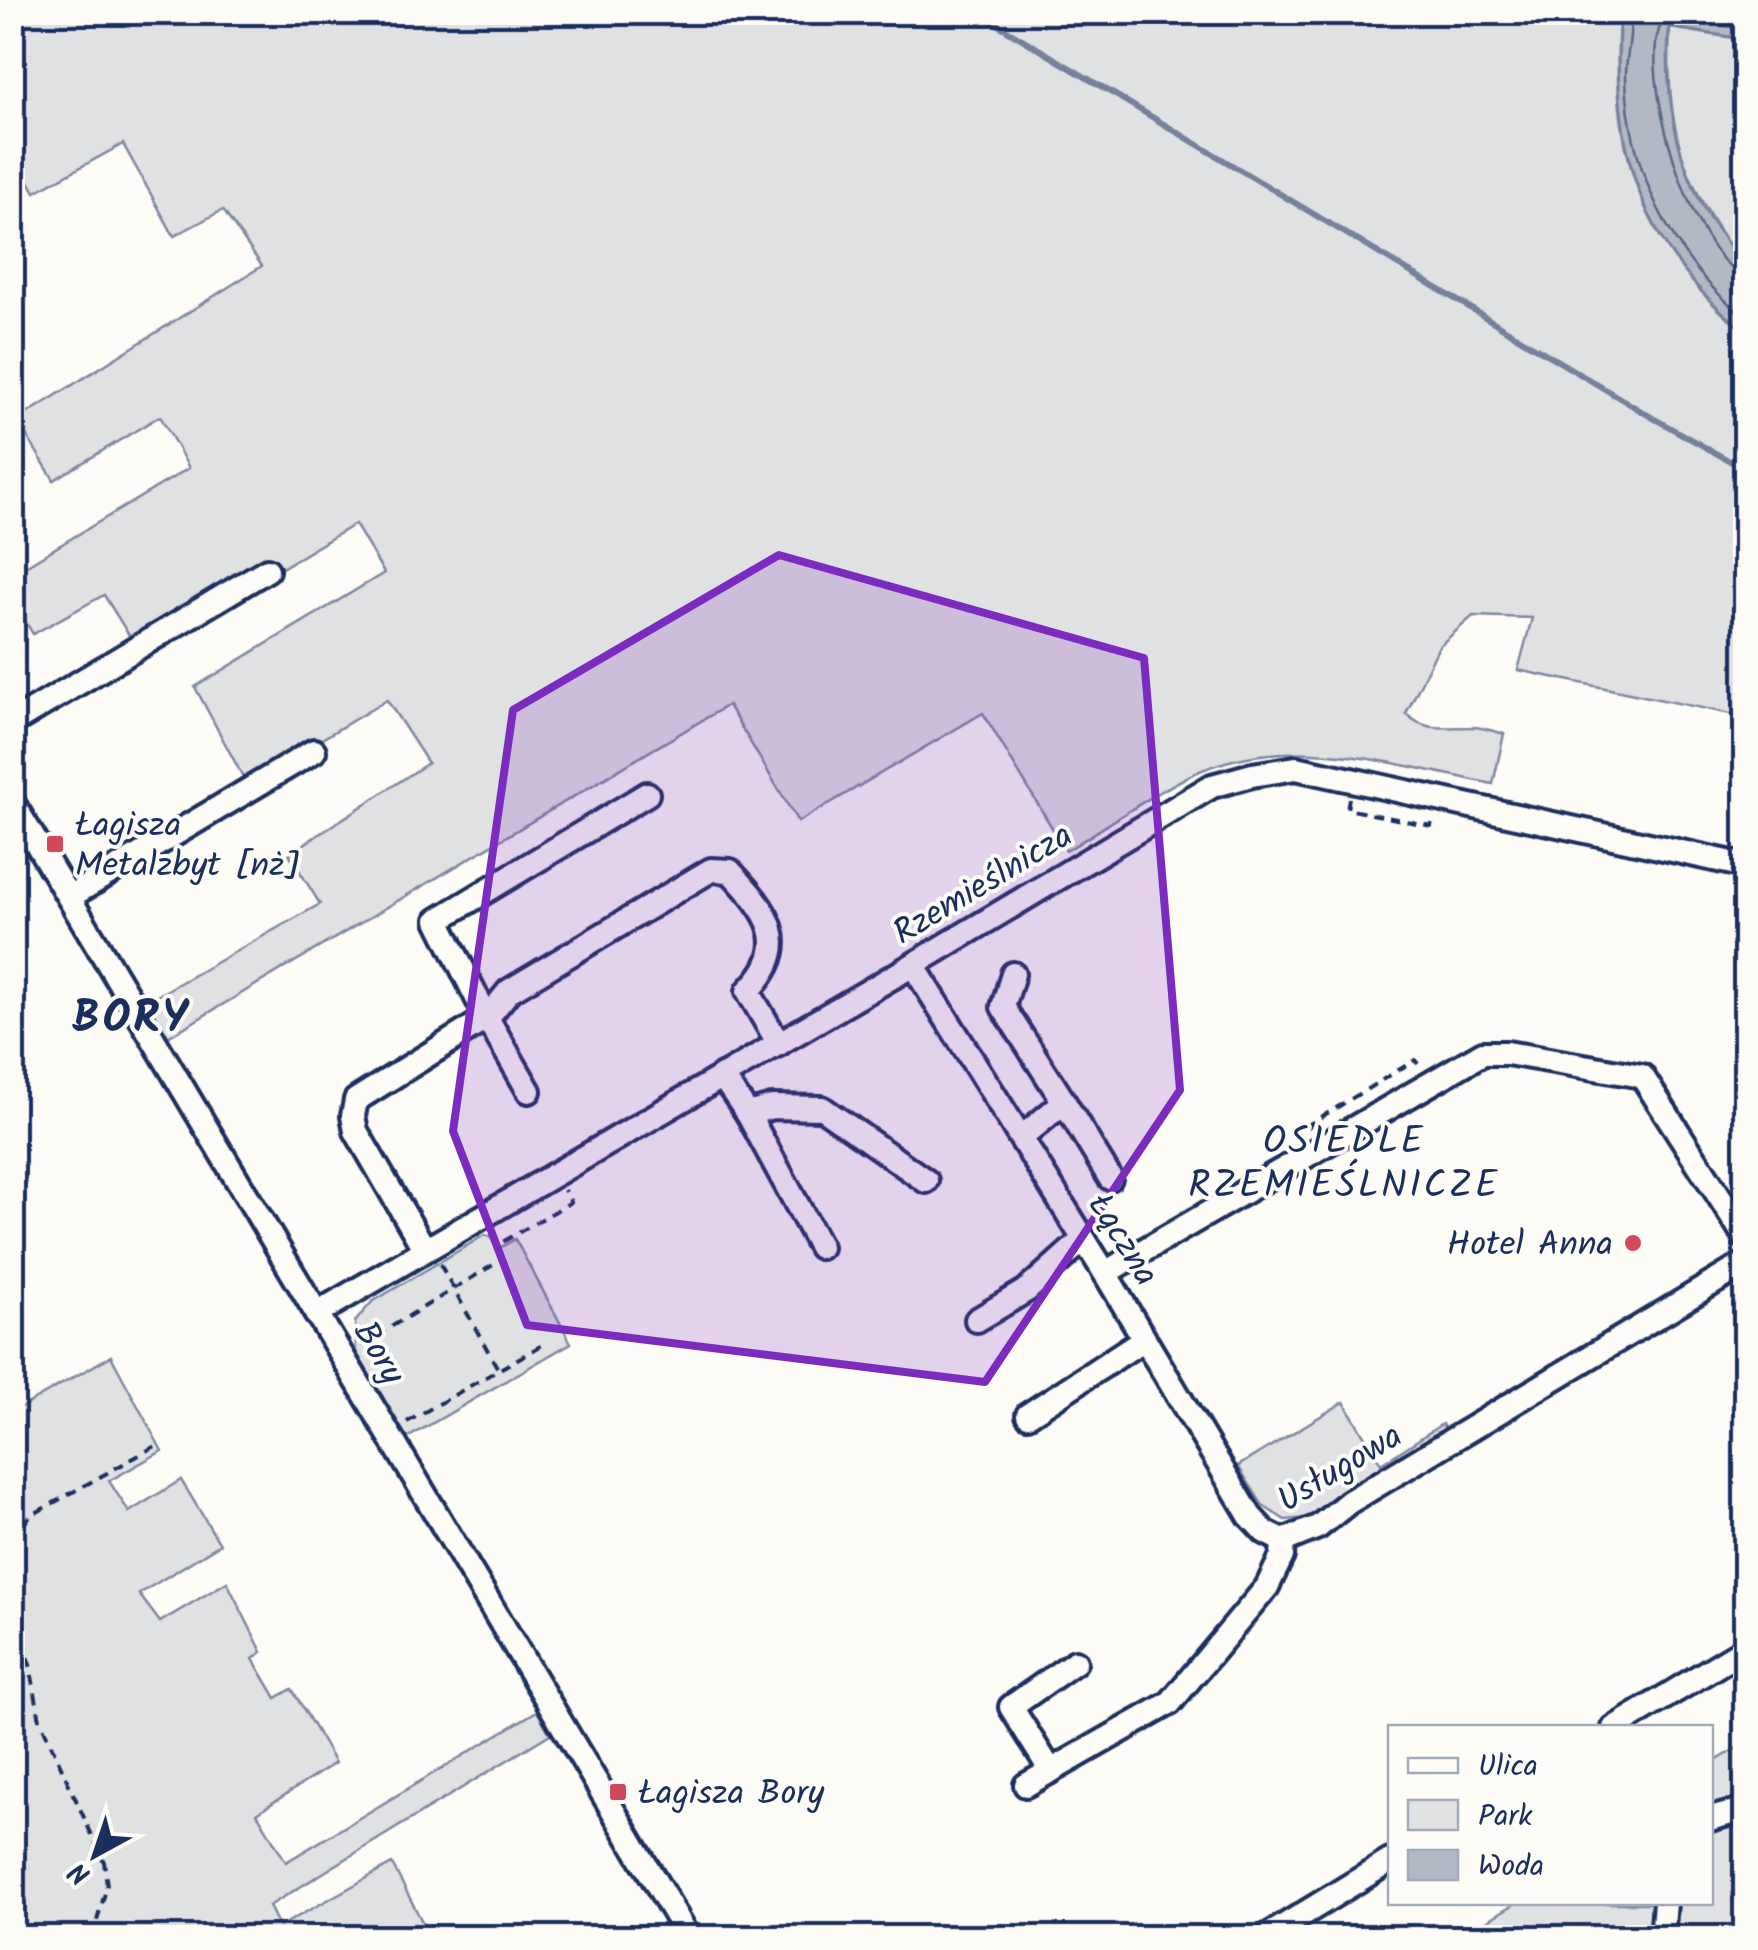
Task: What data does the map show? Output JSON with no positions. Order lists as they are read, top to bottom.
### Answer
{
  "streets": {
    "street": [
      "Rzemieślnicza",
      "Łączna",
      "Bory",
      "Usługowa"
    ]
  },
  "crossings": [
    ["Rzemieślnicza", "Łączna"],
    ["Rzemieślnicza", "Bory"],
    ["Łączna", "Usługowa"]
  ],
  "districts": ["BORY", "OSIEDLE RZEMIEŚLNICZE"],
  "places": {
    "transit": ["Łagisza Metalzbyt [nż]", "Łagisza Bory"],
    "other": ["Hotel Anna"]
  },
  "legend": ["Ulica", "Park", "Woda"],
  "north": "bottom left"
}
